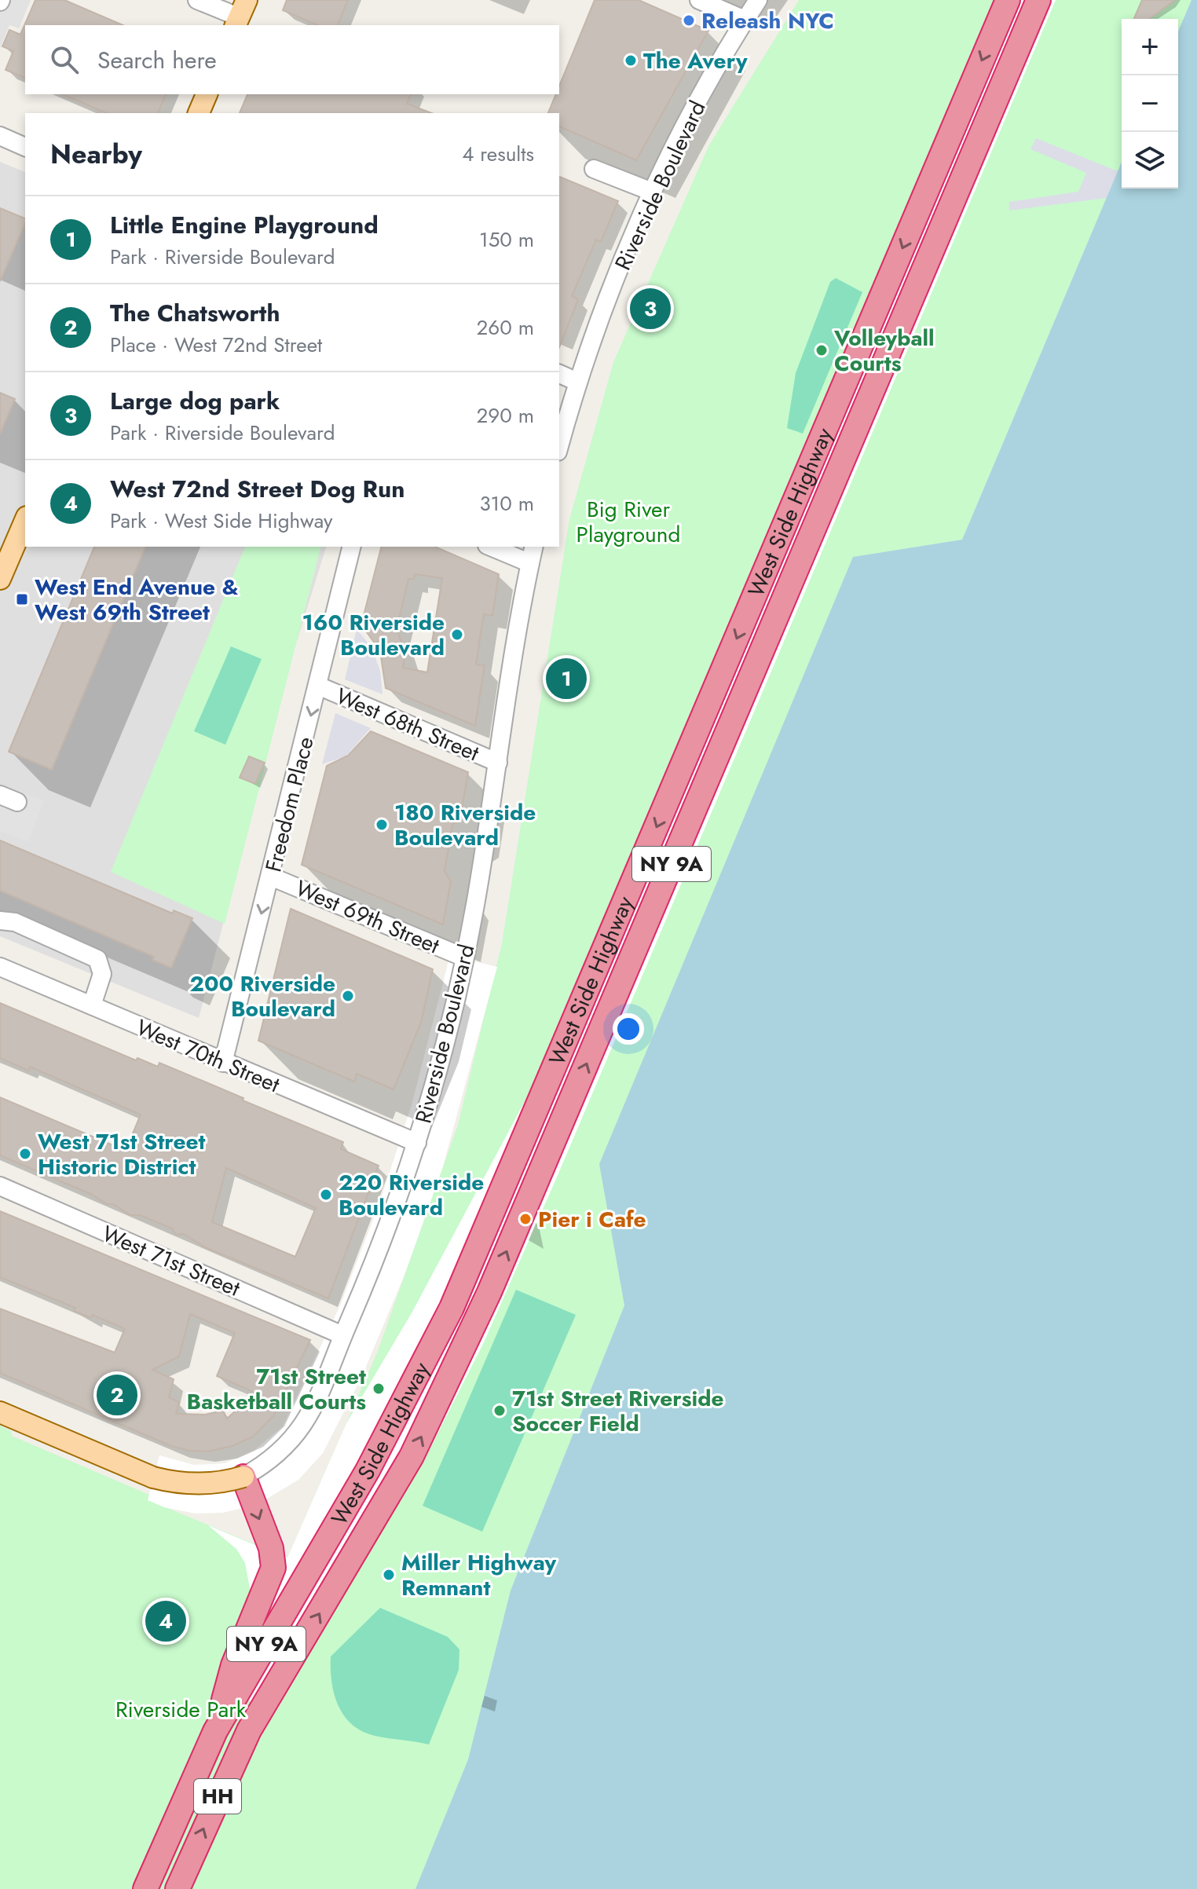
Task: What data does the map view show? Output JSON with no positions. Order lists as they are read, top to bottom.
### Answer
{
  "streets": {
    "highway": ["West Side Highway", "NY 9A", "HH"],
    "street": [
      "Riverside Boulevard",
      "West 68th Street",
      "Freedom Place",
      "West 69th Street",
      "West 70th Street",
      "West 71st Street"
    ]
  },
  "crossings": [
    ["Riverside Boulevard", "West 68th Street"],
    ["Riverside Boulevard", "West 69th Street"],
    ["Riverside Boulevard", "West 70th Street"],
    ["Riverside Boulevard", "West 71st Street"],
    ["West Side Highway", "HH"],
    ["West 68th Street", "Freedom Place"],
    ["Freedom Place", "West 69th Street"],
    ["Freedom Place", "West 70th Street"]
  ],
  "one_way": ["Freedom Place"],
  "parks": ["Big River Playground", "Riverside Park"],
  "places": {
    "other": [
      "Releash NYC",
      "The Avery",
      "Volleyball Courts",
      "160 Riverside Boulevard",
      "180 Riverside Boulevard",
      "200 Riverside Boulevard",
      "West 71st Street Historic District",
      "220 Riverside Boulevard",
      "Pier i Cafe",
      "71st Street Basketball Courts",
      "71st Street Riverside Soccer Field",
      "Miller Highway Remnant"
    ],
    "transit": ["West End Avenue & West 69th Street"]
  },
  "page": {
    "map_buttons": ["+", "−"],
    "search": "Search here",
    "heading": ["Nearby", "4 results"],
    "list": [
      {
        "mark": "1",
        "name": "Little Engine Playground",
        "note": "Park · Riverside Boulevard",
        "value": "150 m"
      },
      {
        "mark": "2",
        "name": "The Chatsworth",
        "note": "Place · West 72nd Street",
        "value": "260 m"
      },
      {
        "mark": "3",
        "name": "Large dog park",
        "note": "Park · Riverside Boulevard",
        "value": "290 m"
      },
      {
        "mark": "4",
        "name": "West 72nd Street Dog Run",
        "note": "Park · West Side Highway",
        "value": "310 m"
      }
    ],
    "pins": [
      "3",
      "1",
      "2",
      "4"
    ]
  }
}
